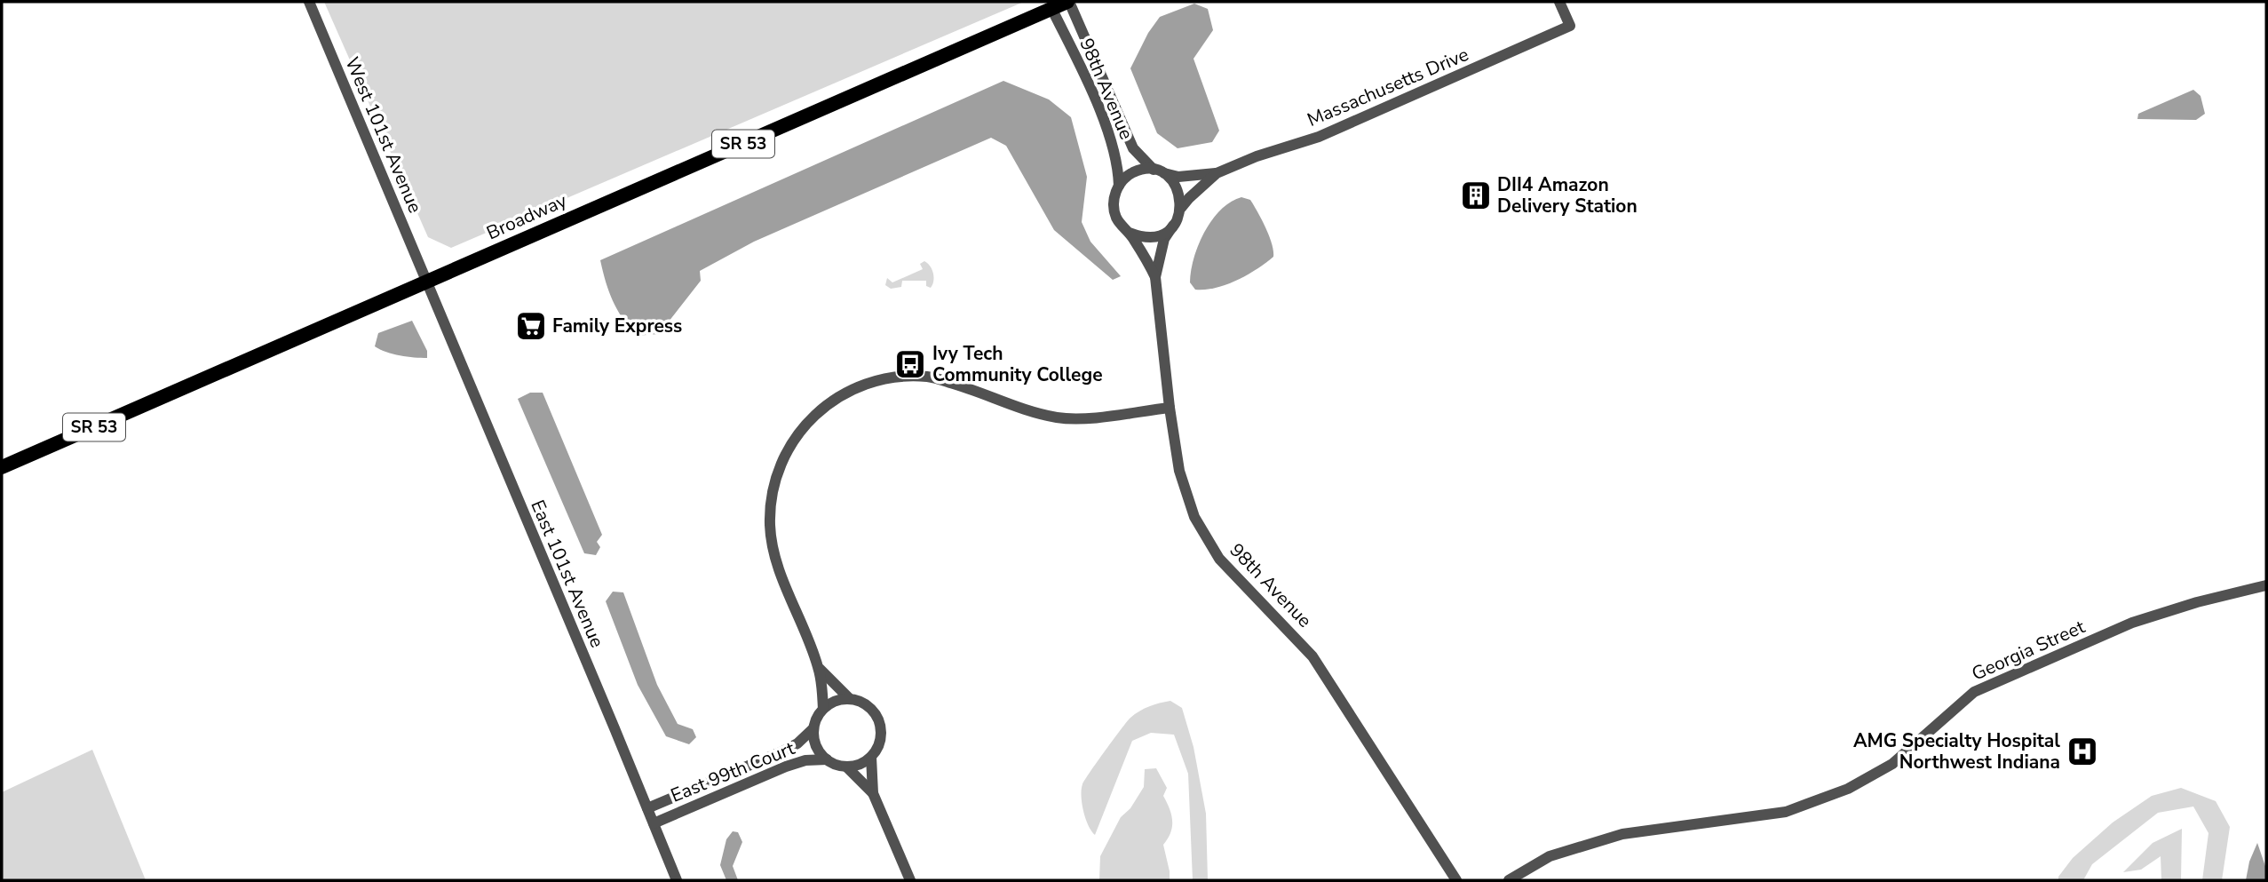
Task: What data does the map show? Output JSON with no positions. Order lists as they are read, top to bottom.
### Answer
{
  "streets": {
    "main road": ["SR 53", "Broadway"],
    "street": [
      "Massachusetts Drive",
      "98th Avenue",
      "West 101st Avenue",
      "East 101st Avenue",
      "Georgia Street",
      "East 99th Court"
    ]
  },
  "crossings": [
    ["98th Avenue", "Broadway"],
    ["West 101st Avenue", "Broadway"],
    ["West 101st Avenue", "East 101st Avenue"],
    ["Broadway", "East 101st Avenue"],
    ["East 101st Avenue", "East 99th Court"]
  ],
  "places": {
    "building": ["DII4 Amazon Delivery Station"],
    "supermarket": ["Family Express"],
    "bus stop": ["Ivy Tech Community College"],
    "hospital": ["AMG Specialty Hospital Northwest Indiana"]
  }
}
